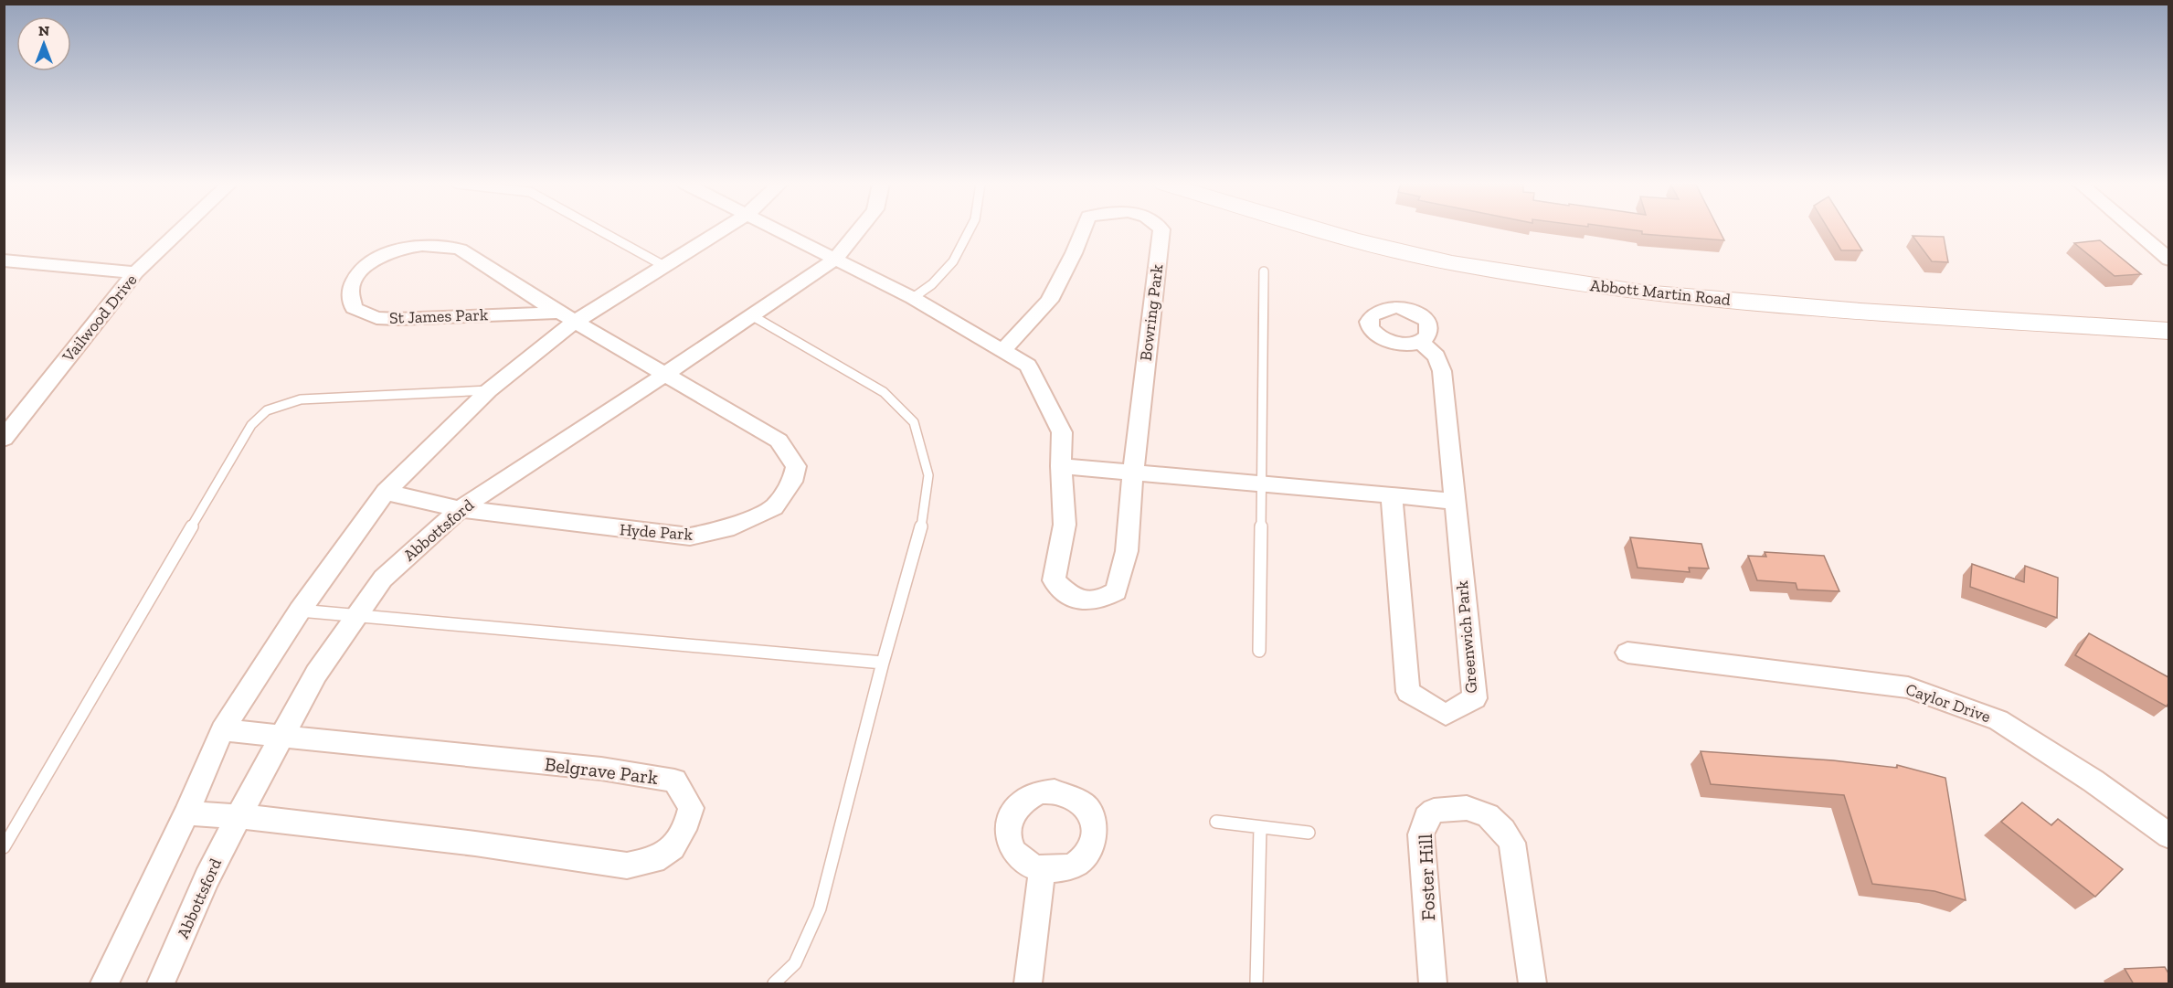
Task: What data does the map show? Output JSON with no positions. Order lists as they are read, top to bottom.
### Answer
{
  "streets": {
    "main road": ["Abbott Martin Road"],
    "street": [
      "Bowring Park",
      "St James Park",
      "Vailwood Drive",
      "Abbottsford",
      "Hyde Park",
      "Greenwich Park",
      "Caylor Drive",
      "Belgrave Park",
      "Foster Hill"
    ]
  },
  "crossings": [
    ["Bowring Park", "Abbottsford"],
    ["St James Park", "Hyde Park"],
    ["Abbottsford", "Hyde Park"],
    ["Abbottsford", "Belgrave Park"]
  ],
  "north": "top"
}
